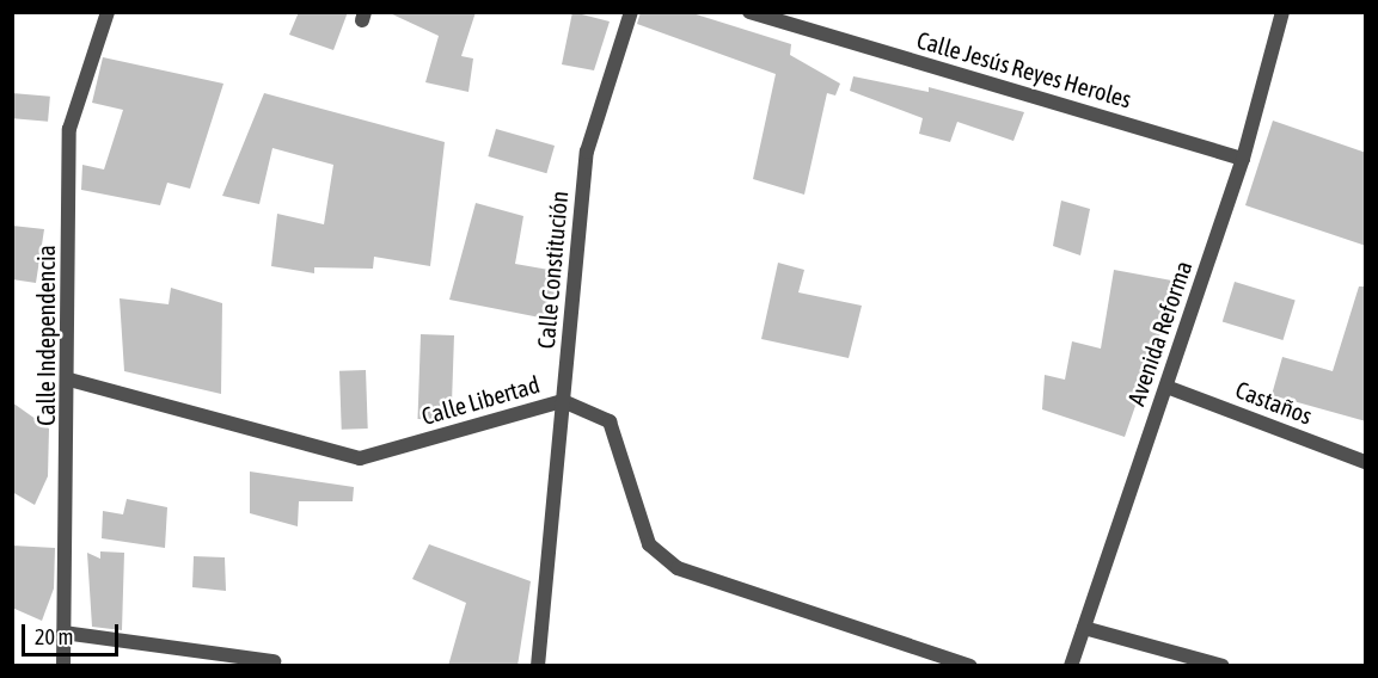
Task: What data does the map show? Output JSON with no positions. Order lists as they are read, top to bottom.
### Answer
{
  "streets": {
    "street": [
      "Calle Jesús Reyes Heroles",
      "Calle Constitución",
      "Avenida Reforma",
      "Calle Independencia",
      "Calle Libertad",
      "Castaños"
    ]
  },
  "crossings": [
    ["Calle Jesús Reyes Heroles", "Avenida Reforma"],
    ["Calle Constitución", "Calle Libertad"],
    ["Avenida Reforma", "Castaños"],
    ["Calle Independencia", "Calle Libertad"]
  ],
  "scale_bar": "20 m"
}
